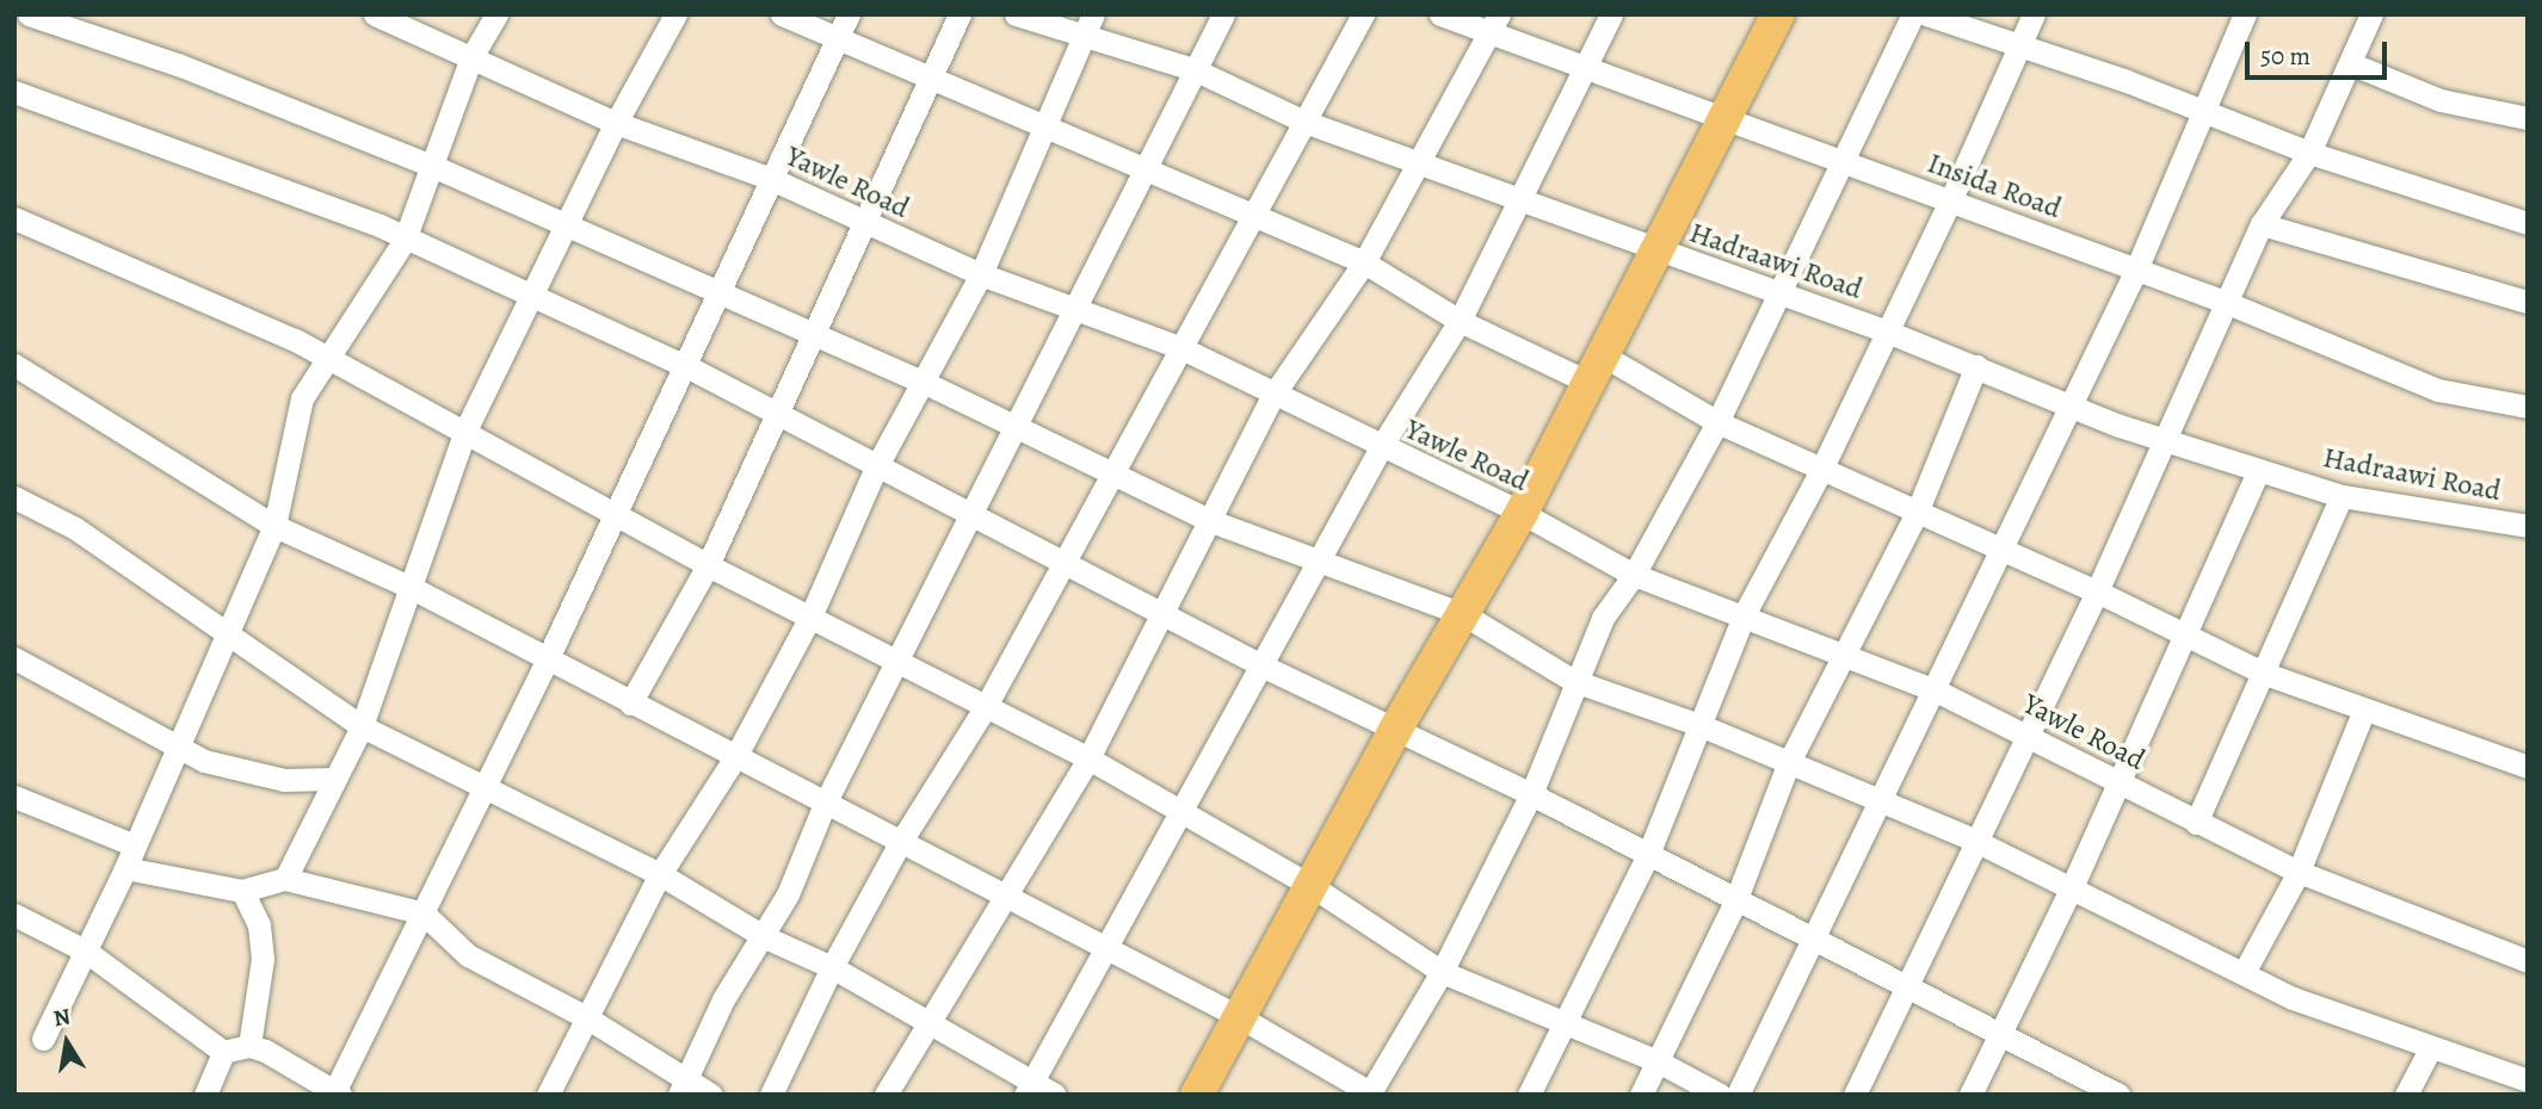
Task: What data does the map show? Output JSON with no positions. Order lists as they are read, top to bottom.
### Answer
{
  "streets": {
    "street": ["Yawle Road", "Insida Road", "Hadraawi Road"]
  },
  "scale_bar": "50 m",
  "north": "top"
}
